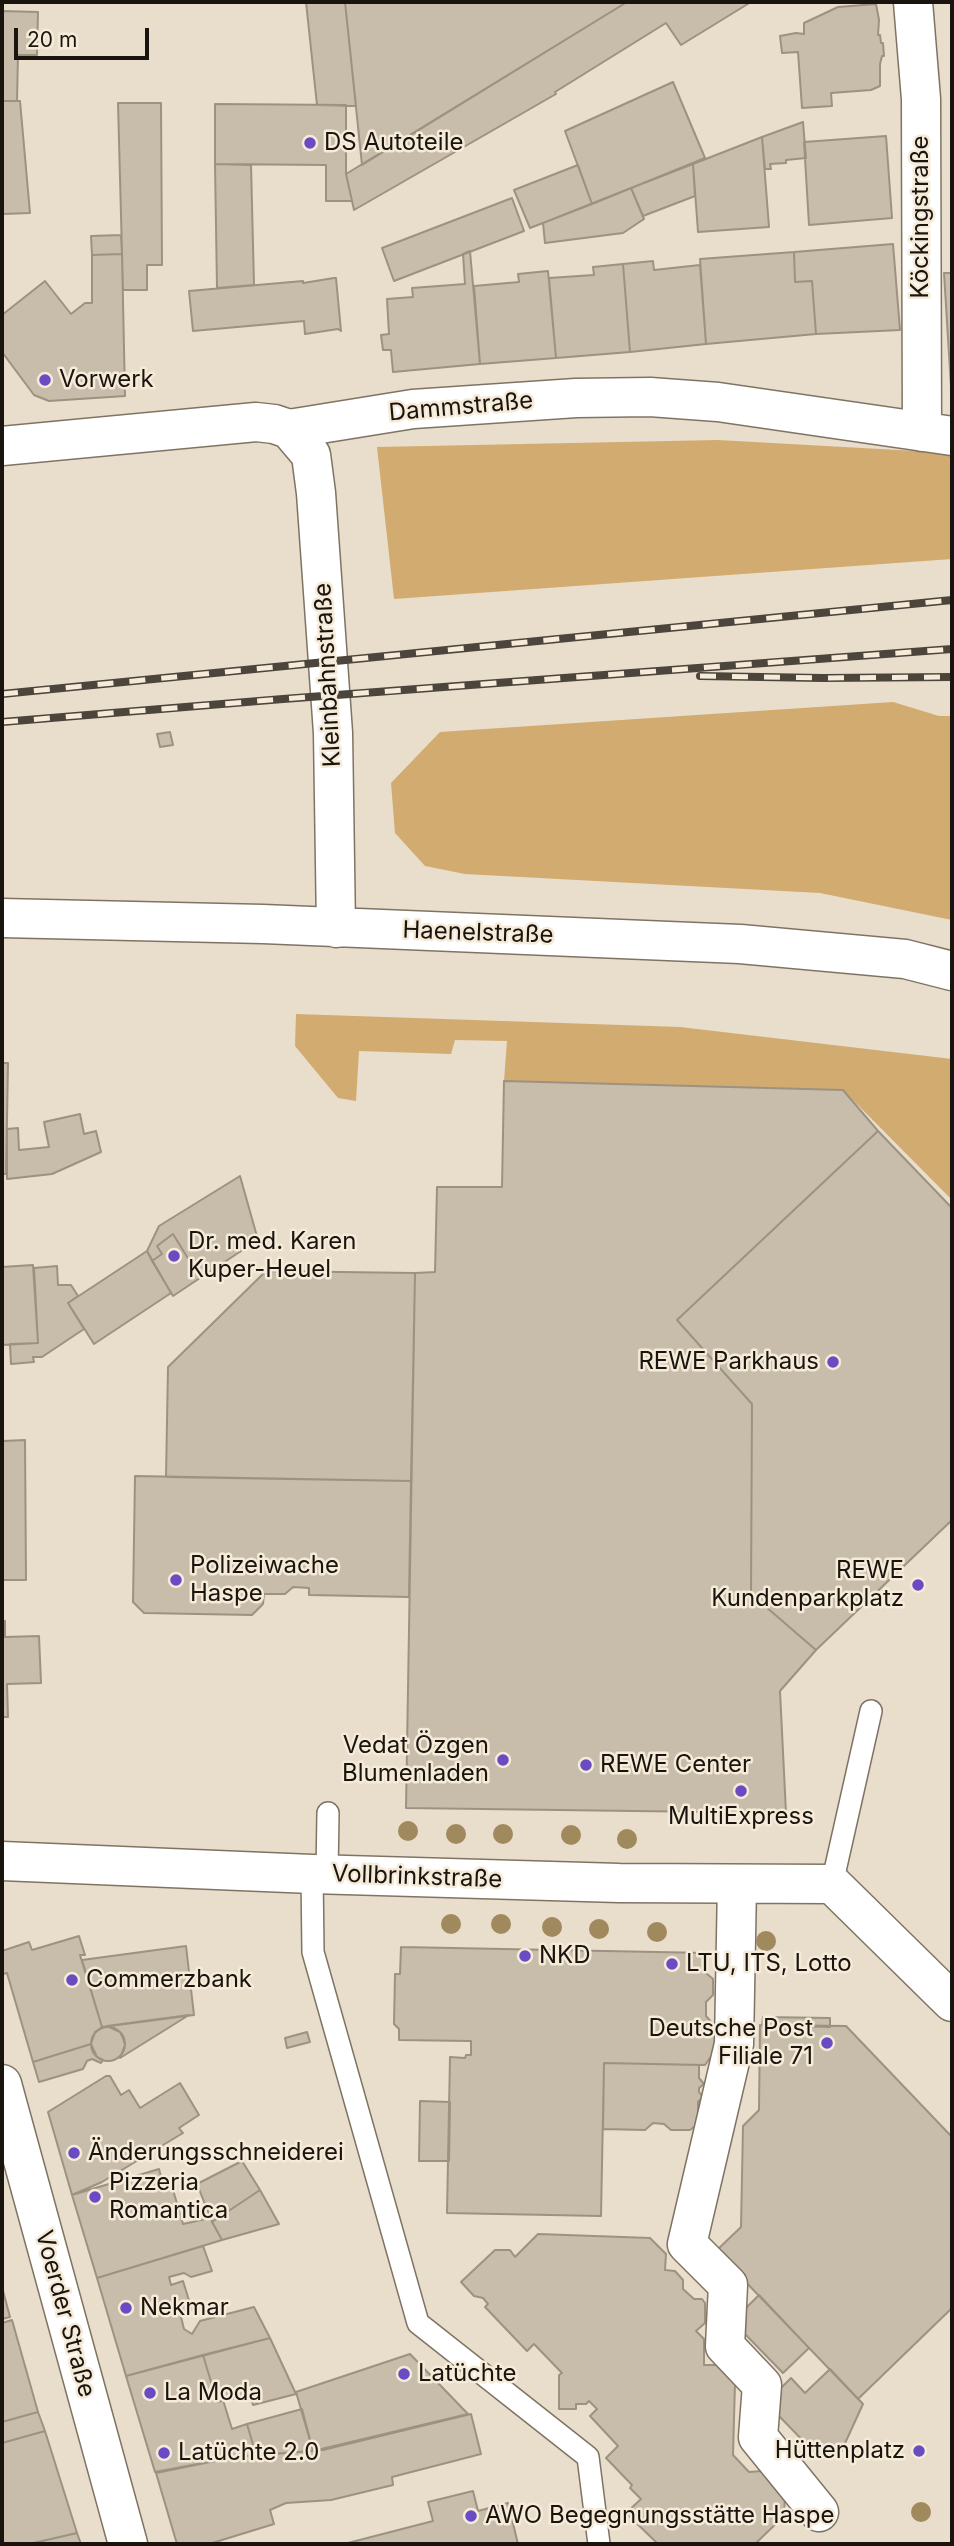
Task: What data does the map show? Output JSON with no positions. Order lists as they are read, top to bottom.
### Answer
{
  "streets": {
    "street": [
      "Köckingstraße",
      "Dammstraße",
      "Kleinbahnstraße",
      "Haenelstraße",
      "Vollbrinkstraße",
      "Voerder Straße"
    ]
  },
  "crossings": [
    ["Köckingstraße", "Dammstraße"],
    ["Dammstraße", "Kleinbahnstraße"],
    ["Kleinbahnstraße", "Haenelstraße"]
  ],
  "places": [
    "DS Autoteile",
    "Vorwerk",
    "Dr. med. Karen Kuper-Heuel",
    "REWE Parkhaus",
    "Polizeiwache Haspe",
    "REWE Kundenparkplatz",
    "Vedat Özgen Blumenladen",
    "REWE Center",
    "MultiExpress",
    "NKD",
    "LTU, ITS, Lotto",
    "Commerzbank",
    "Deutsche Post Filiale 71",
    "Änderungsschneiderei",
    "Pizzeria Romantica",
    "Nekmar",
    "Latüchte",
    "La Moda",
    "Hüttenplatz",
    "Latüchte 2.0",
    "AWO Begegnungsstätte Haspe"
  ],
  "scale_bar": "20 m"
}
